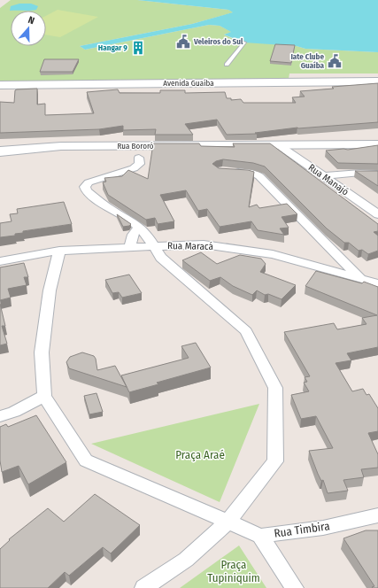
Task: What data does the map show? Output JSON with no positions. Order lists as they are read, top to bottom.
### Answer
{
  "streets": {
    "main road": ["Avenida Guaíba", "Rua Bororó"],
    "street": ["Rua Manajó", "Rua Maracá", "Rua Timbira"]
  },
  "crossings": [
    ["Rua Bororó", "Rua Manajó"]
  ],
  "parks": ["Praça Araé", "Praça Tupiniquim"],
  "places": {
    "public building": ["Veleiros do Sul", "Iate Clube Guaíba"],
    "building": ["Hangar 9"]
  },
  "north": "top"
}
